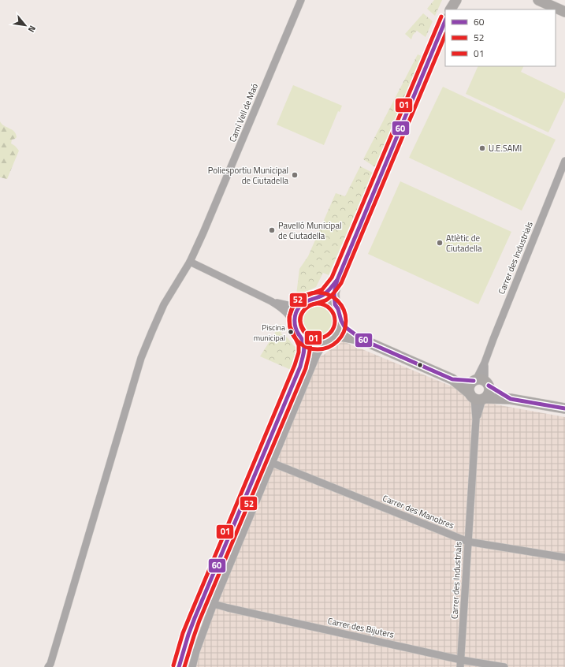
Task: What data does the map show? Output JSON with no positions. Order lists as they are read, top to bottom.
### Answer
{
  "streets": {
    "street": [
      "Camí Vell de Maó",
      "Carrer des Industrials",
      "Carrer des Manobres",
      "Carrer des Bijuters"
    ]
  },
  "crossings": [
    ["Carrer des Industrials", "Carrer des Manobres"],
    ["Carrer des Industrials", "Carrer des Bijuters"]
  ],
  "places": [
    "U.E.SAMI",
    "Poliesportiu Municipal de Ciutadella",
    "Pavelló Municipal de Ciutadella",
    "Atlètic de Ciutadella",
    "Piscina municipal"
  ],
  "lines": ["transit line 01", "transit line 60", "transit line 52"],
  "legend": ["60", "52", "01"],
  "north": "bottom right"
}
